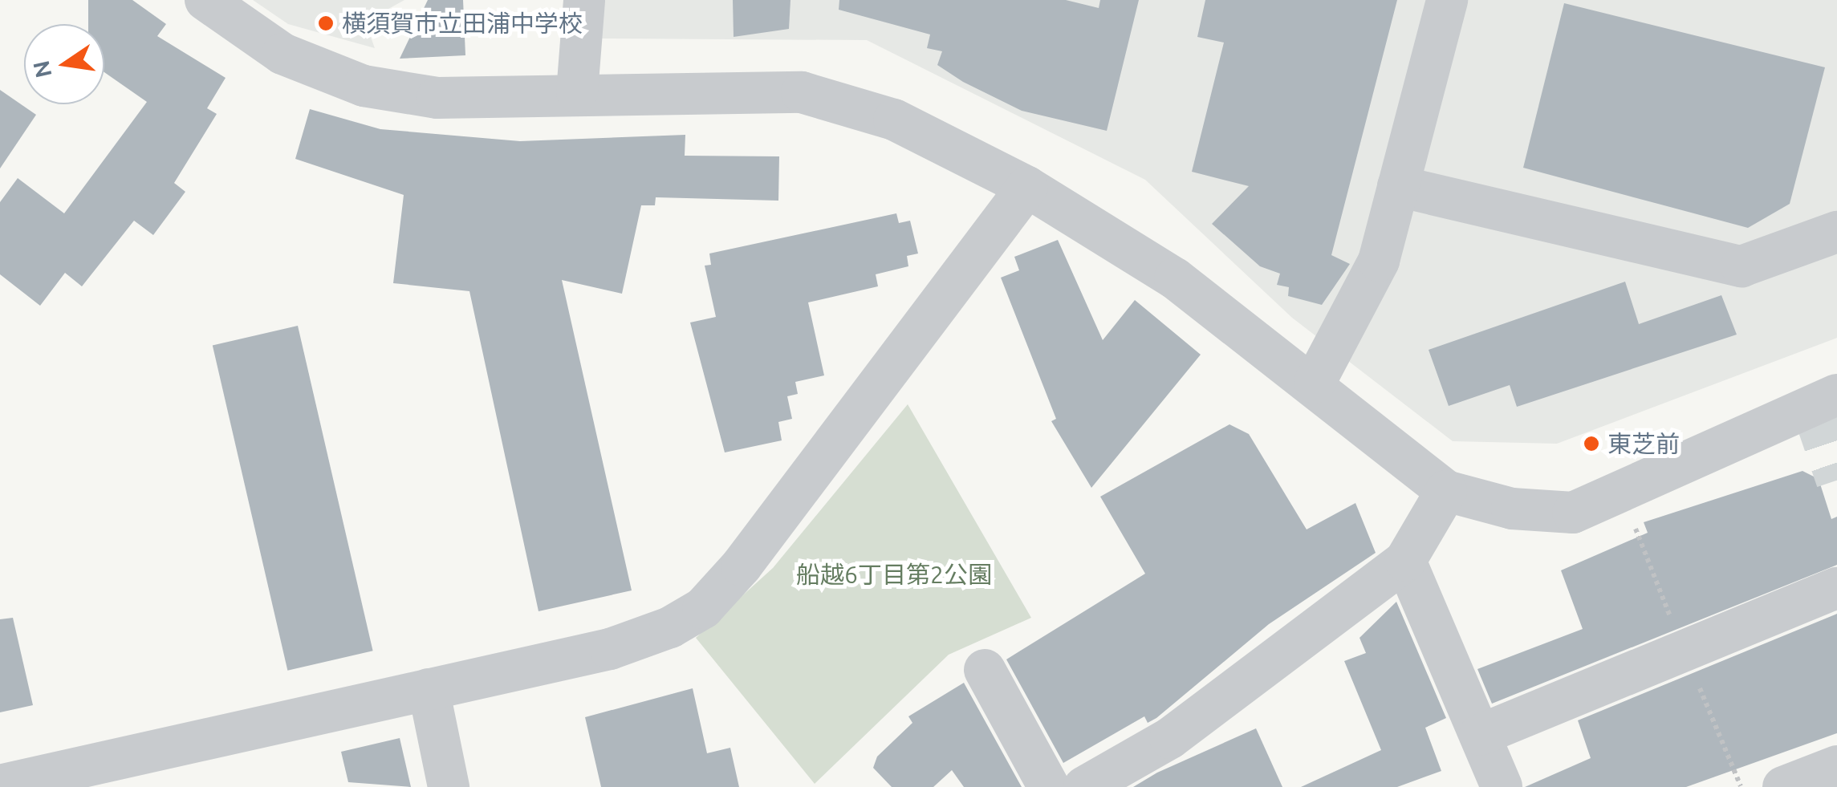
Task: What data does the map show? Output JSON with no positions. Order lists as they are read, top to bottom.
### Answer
{
  "parks": ["船越6丁目第2公園"],
  "places": ["横須賀市立田浦中学校", "東芝前"],
  "north": "left"
}
